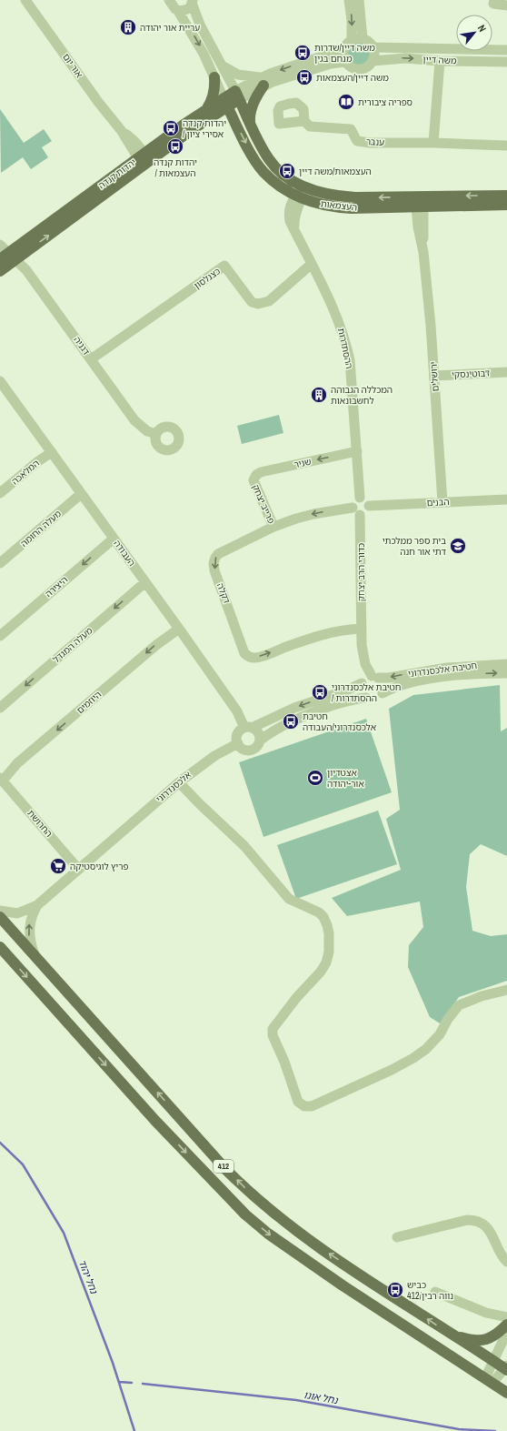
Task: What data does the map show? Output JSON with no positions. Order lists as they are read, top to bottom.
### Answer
{
  "streets": {
    "main road": ["יהדות קנדה", "העצמאות", "412"],
    "street": [
      "משה דיין",
      "אור יום",
      "ענבר",
      "כצנלסון",
      "דגניה",
      "ההסתדרות",
      "ז'בוטינסקי",
      "ירושלים",
      "שניר",
      "המלאכה",
      "הבנים",
      "פרייב יצחק",
      "מעלה החומה",
      "העבודה",
      "כדורי הרב יצחק",
      "היצירה",
      "דקלה",
      "מעלה המגדל",
      "חטיבת אלכסנדרוני",
      "היוזמים",
      "אלכסנדרוני",
      "החרושת"
    ]
  },
  "crossings": [
    ["אור יום", "יהדות קנדה"],
    ["יהדות קנדה", "העצמאות"],
    ["יהדות קנדה", "דגניה"],
    ["העצמאות", "ההסתדרות"],
    ["העצמאות", "ירושלים"],
    ["כצנלסון", "דגניה"],
    ["כצנלסון", "ההסתדרות"],
    ["ההסתדרות", "שניר"],
    ["ההסתדרות", "הבנים"],
    ["ההסתדרות", "כדורי הרב יצחק"],
    ["ההסתדרות", "דקלה"],
    ["ז'בוטינסקי", "ירושלים"],
    ["ירושלים", "הבנים"],
    ["שניר", "פרייב יצחק"],
    ["המלאכה", "העבודה"],
    ["הבנים", "כדורי הרב יצחק"],
    ["הבנים", "דקלה"],
    ["פרייב יצחק", "דקלה"],
    ["מעלה החומה", "העבודה"],
    ["העבודה", "היצירה"],
    ["העבודה", "מעלה המגדל"],
    ["העבודה", "חטיבת אלכסנדרוני"],
    ["העבודה", "היוזמים"],
    ["העבודה", "אלכסנדרוני"],
    ["כדורי הרב יצחק", "דקלה"],
    ["חטיבת אלכסנדרוני", "אלכסנדרוני"],
    ["היוזמים", "החרושת"],
    ["אלכסנדרוני", "החרושת"]
  ],
  "one_way": [
    "שניר",
    "היצירה",
    "מעלה המגדל",
    "היוזמים"
  ],
  "water": ["נחל יהוד", "נחל אונו"],
  "places": {
    "building": ["עריית אור יהודה", "המכללה הגבוהה לחשבונאות"],
    "bus stop": [
      "משה דיין/שדרות מנחם בגין",
      "משה דיין/העצמאות",
      "יהדות קנדה / אסירי ציון",
      "יהדות קנדה / העצמאות",
      "העצמאות/משה דיין",
      "חטיבת אלכסנדרוני / ההסתדרות",
      "חטיבת אלכסנדרוני/העבודה",
      "כביש 412/נווה רבין"
    ],
    "library": ["ספריה ציבורית"],
    "school or university": ["בית ספר ממלכתי דתי אור חנה"],
    "sports": ["אצטדיון אור-יהודה"],
    "supermarket": ["פריץ לוגיסטיקה"]
  },
  "north": "top right"
}
